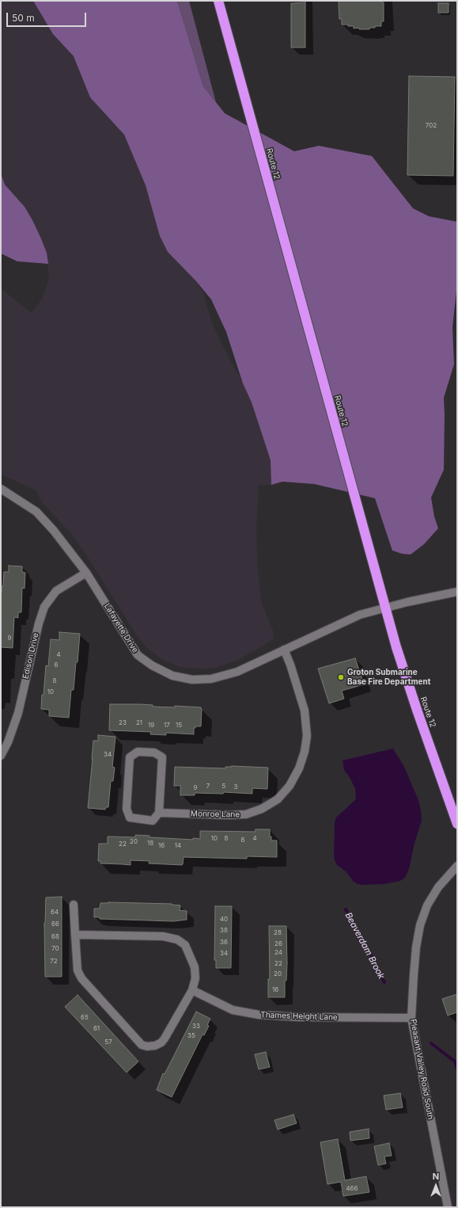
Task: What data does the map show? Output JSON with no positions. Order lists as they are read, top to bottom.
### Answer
{
  "streets": {
    "highway": ["Route 12"],
    "street": [
      "Lafayette Drive",
      "Edison Drive",
      "Monroe Lane",
      "Thames Height Lane",
      "Pleasant Valley Road South"
    ]
  },
  "crossings": [
    ["Route 12", "Lafayette Drive"],
    ["Lafayette Drive", "Edison Drive"],
    ["Lafayette Drive", "Monroe Lane"],
    ["Thames Height Lane", "Pleasant Valley Road South"]
  ],
  "water": ["Beaverdam Brook"],
  "places": ["Groton Submarine Base Fire Department"],
  "house_numbers": [
    "702",
    "9",
    "4",
    "6",
    "8",
    "10",
    "23",
    "21",
    "19",
    "17",
    "15",
    "34",
    "7",
    "5",
    "3",
    "9",
    "10",
    "8",
    "4",
    "6",
    "20",
    "18",
    "22",
    "16",
    "14",
    "64",
    "40",
    "66",
    "38",
    "28",
    "68",
    "36",
    "26",
    "70",
    "24",
    "34",
    "72",
    "22",
    "20",
    "16",
    "65",
    "33",
    "61",
    "35",
    "57",
    "466"
  ],
  "scale_bar": "50 m",
  "north": "top"
}
